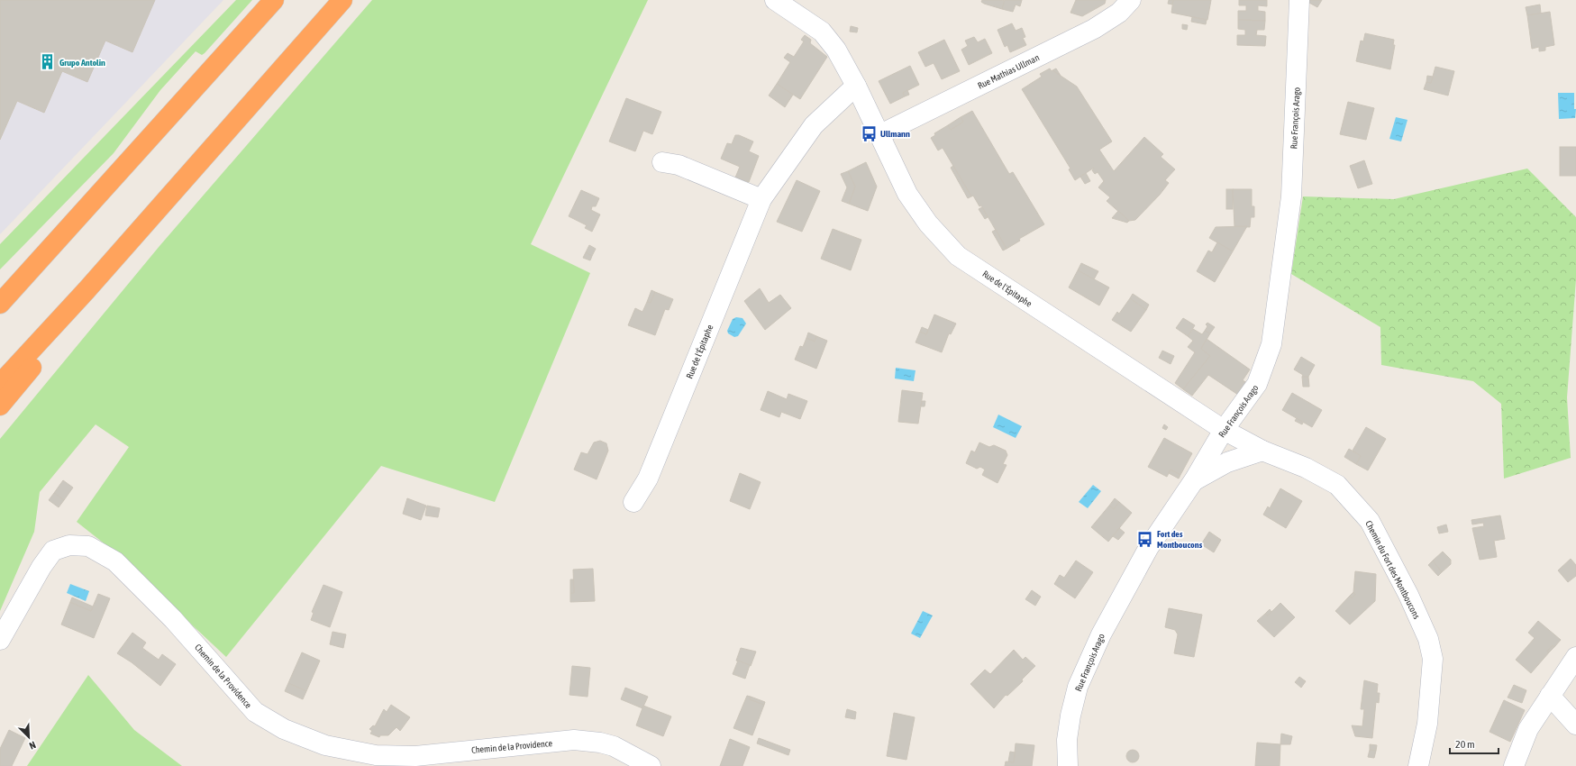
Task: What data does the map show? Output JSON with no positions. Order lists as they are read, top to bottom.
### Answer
{
  "streets": {
    "street": [
      "Rue Mathias Ullman",
      "Rue François Arago",
      "Rue de l'Épitaphe",
      "Chemin du Fort des Montboucons",
      "Chemin de la Providence"
    ]
  },
  "crossings": [
    ["Rue Mathias Ullman", "Rue de l'Épitaphe"],
    ["Rue François Arago", "Rue de l'Épitaphe"],
    ["Rue François Arago", "Chemin du Fort des Montboucons"],
    ["Rue de l'Épitaphe", "Chemin du Fort des Montboucons"]
  ],
  "places": {
    "building": ["Grupo Antolin"],
    "bus stop": ["Ullmann", "Fort des Montboucons"]
  },
  "scale_bar": "20 m",
  "north": "bottom right"
}
